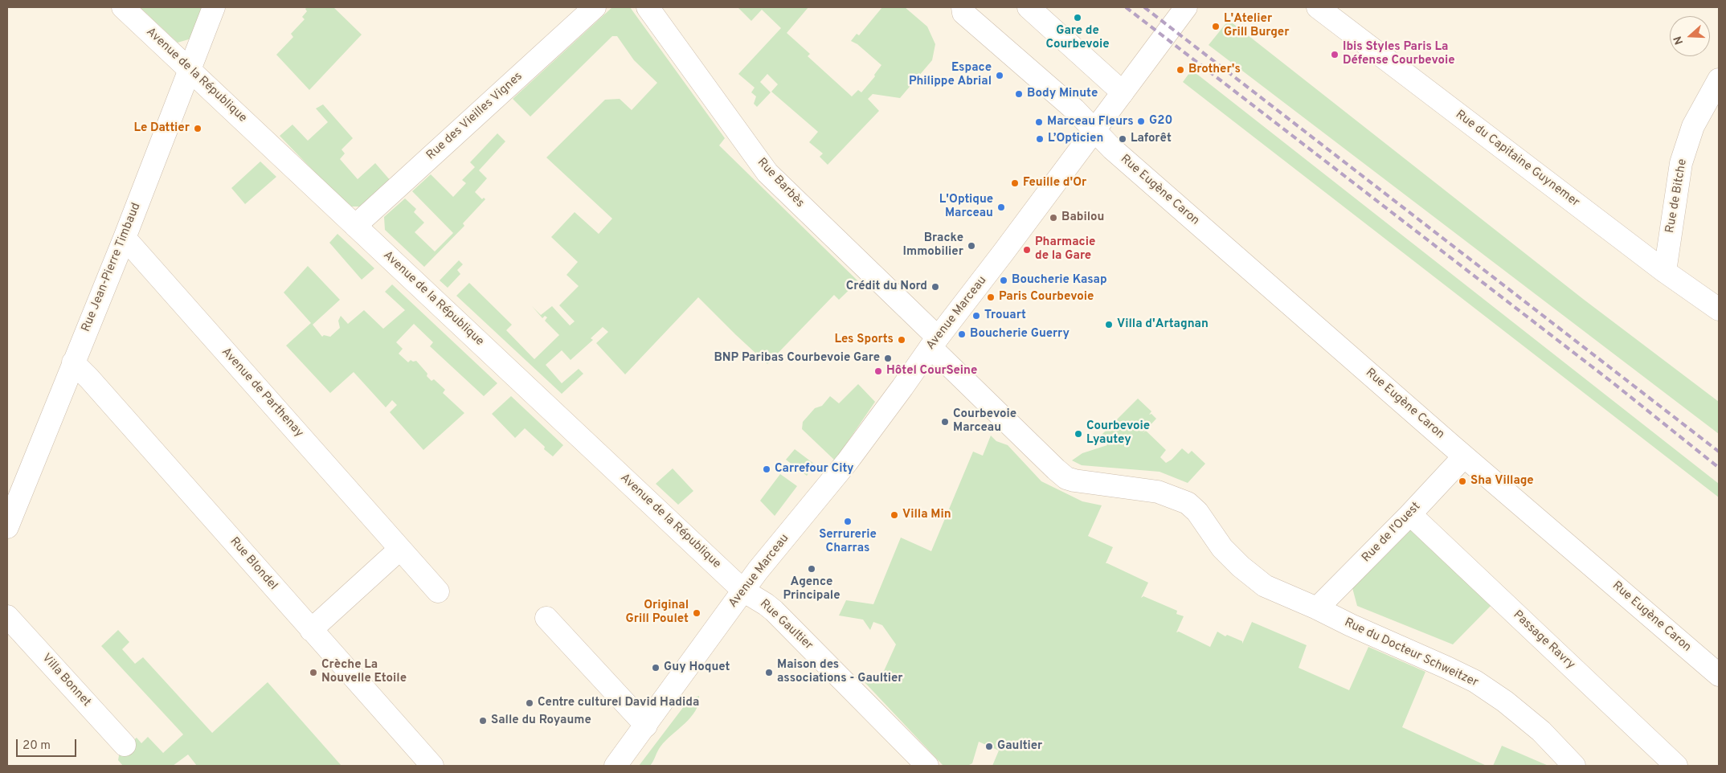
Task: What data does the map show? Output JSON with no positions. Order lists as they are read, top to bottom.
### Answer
{
  "streets": {
    "street": [
      "Avenue de la République",
      "Rue des Vieilles Vignes",
      "Rue du Capitaine Guynemer",
      "Rue Barbès",
      "Rue Eugène Caron",
      "Rue de Bitche",
      "Rue Jean-Pierre Timbaud",
      "Avenue Marceau",
      "Avenue de Parthenay",
      "Rue de l'Ouest",
      "Rue Blondel",
      "Rue Gaultier",
      "Passage Ravry",
      "Rue du Docteur Schweitzer",
      "Villa Bonnet"
    ]
  },
  "crossings": [
    ["Avenue de la République", "Rue des Vieilles Vignes"],
    ["Avenue de la République", "Rue Jean-Pierre Timbaud"],
    ["Avenue de la République", "Avenue Marceau"],
    ["Avenue de la République", "Rue Gaultier"],
    ["Rue du Capitaine Guynemer", "Rue de Bitche"],
    ["Rue Barbès", "Avenue Marceau"],
    ["Rue Barbès", "Rue de l'Ouest"],
    ["Rue Barbès", "Rue du Docteur Schweitzer"],
    ["Rue Eugène Caron", "Avenue Marceau"],
    ["Rue Eugène Caron", "Rue de l'Ouest"],
    ["Rue Jean-Pierre Timbaud", "Avenue de Parthenay"],
    ["Rue Jean-Pierre Timbaud", "Rue Blondel"],
    ["Avenue Marceau", "Rue Gaultier"],
    ["Rue de l'Ouest", "Passage Ravry"],
    ["Rue de l'Ouest", "Rue du Docteur Schweitzer"]
  ],
  "places": [
    "Gare de Courbevoie",
    "L'Atelier Grill Burger",
    "Ibis Styles Paris La Défense Courbevoie",
    "Brother's",
    "Espace Philippe Abrial",
    "Body Minute",
    "G20",
    "Marceau Fleurs",
    "Le Dattier",
    "L’Opticien",
    "Laforêt",
    "Feuille d'Or",
    "L'Optique Marceau",
    "Babilou",
    "Bracke Immobilier",
    "Pharmacie de la Gare",
    "Boucherie Kasap",
    "Crédit du Nord",
    "Paris Courbevoie",
    "Trouart",
    "Villa d'Artagnan",
    "Boucherie Guerry",
    "Les Sports",
    "BNP Paribas Courbevoie Gare",
    "Hôtel CourSeine",
    "Courbevoie Marceau",
    "Courbevoie Lyautey",
    "Carrefour City",
    "Sha Village",
    "Villa Min",
    "Serrurerie Charras",
    "Agence Principale",
    "Original Grill Poulet",
    "Guy Hoquet",
    "Crèche La Nouvelle Etoile",
    "Maison des associations - Gaultier",
    "Centre culturel David Hadida",
    "Salle du Royaume",
    "Gaultier"
  ],
  "scale_bar": "20 m",
  "north": "left"
}
